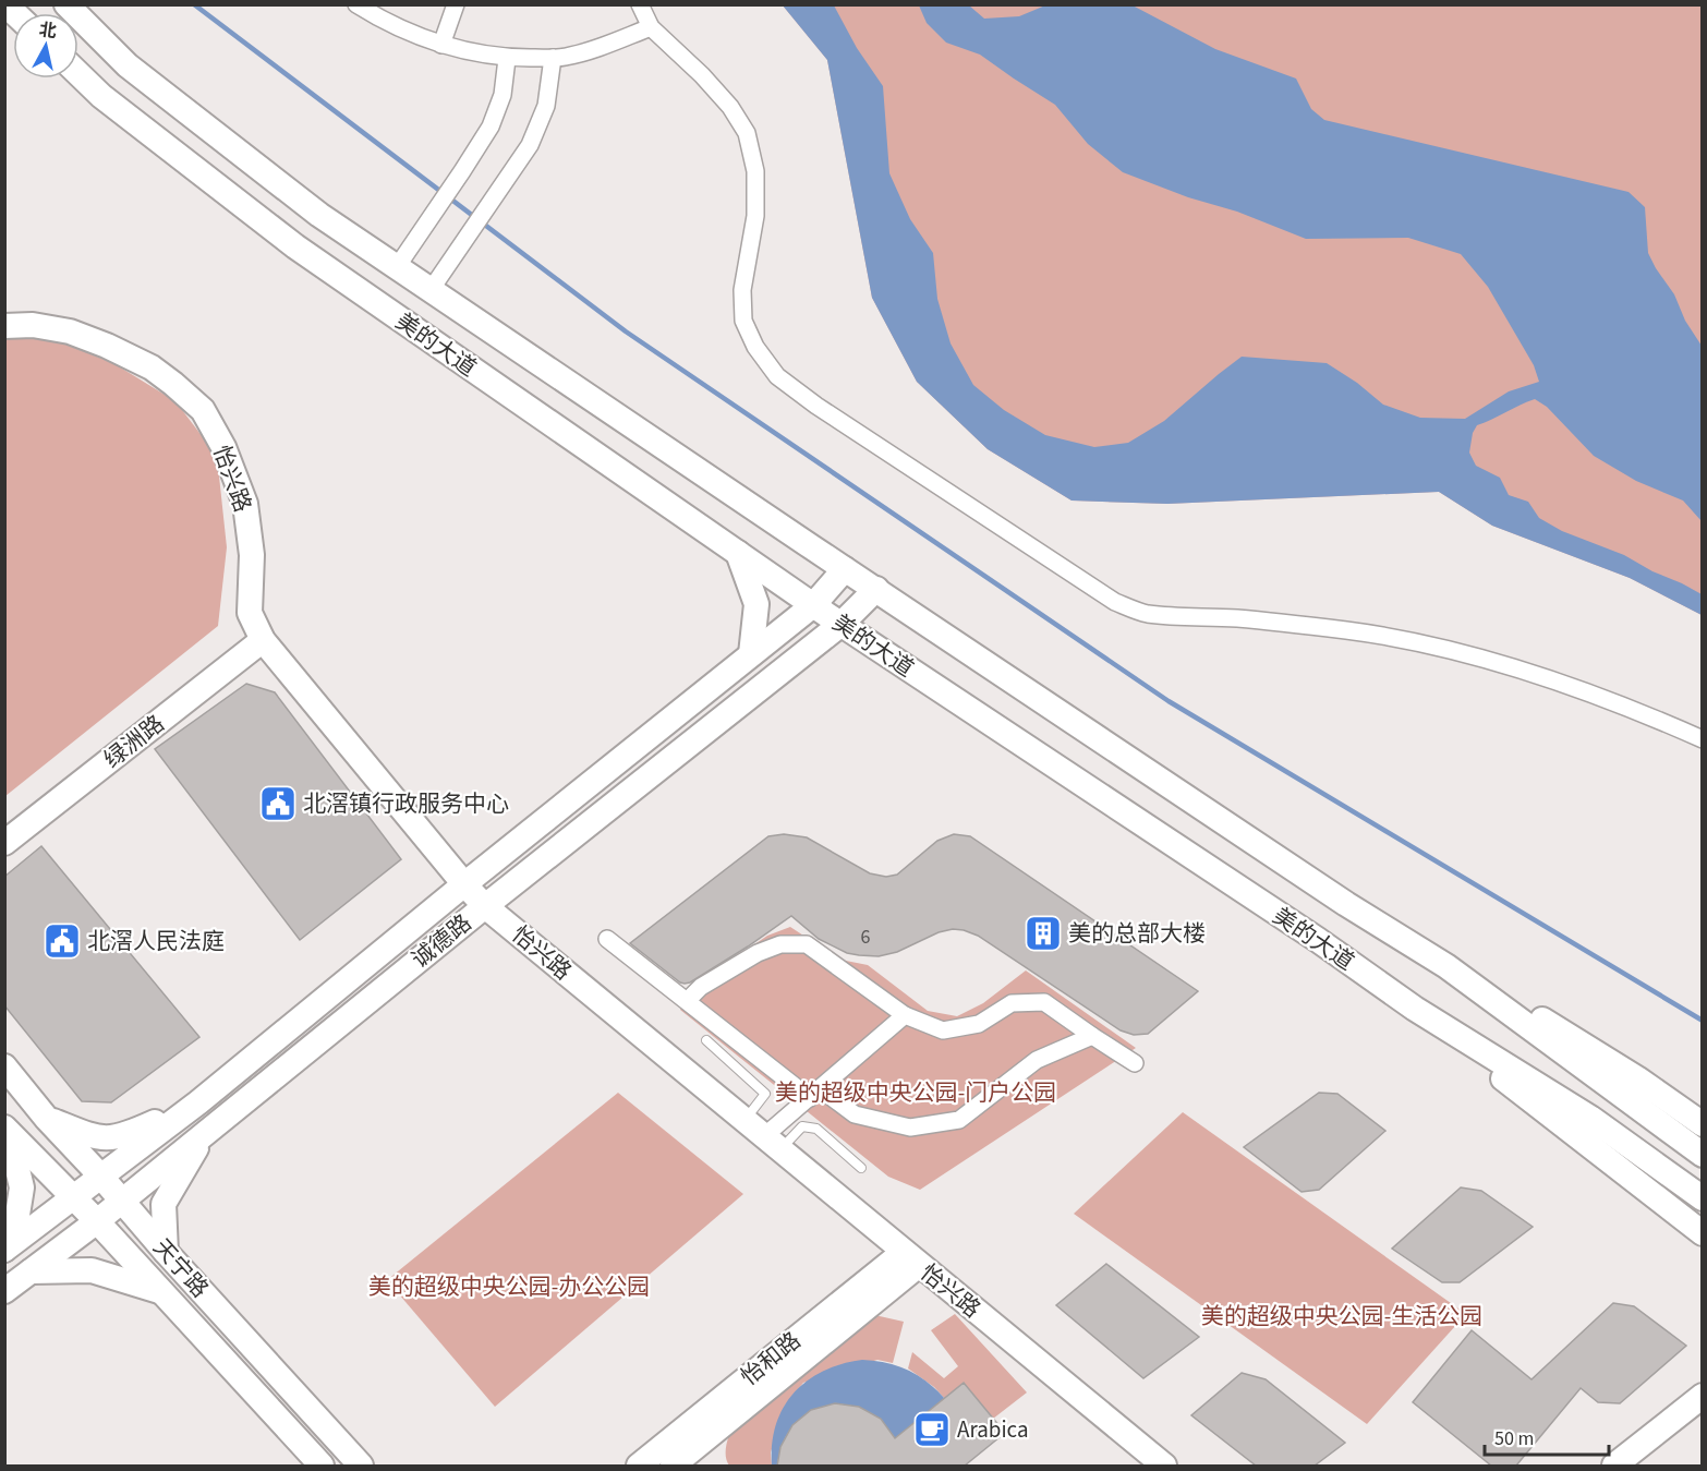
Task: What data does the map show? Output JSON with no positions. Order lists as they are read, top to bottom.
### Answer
{
  "streets": {
    "main road": [
      "美的大道",
      "怡兴路",
      "绿洲路",
      "诚德路",
      "天宁路",
      "怡和路"
    ]
  },
  "crossings": [
    ["美的大道", "诚德路"],
    ["怡兴路", "绿洲路"],
    ["怡兴路", "诚德路"],
    ["怡兴路", "怡和路"],
    ["诚德路", "天宁路"]
  ],
  "parks": ["美的超级中央公园-门户公园", "美的超级中央公园-办公公园", "美的超级中央公园-生活公园"],
  "places": {
    "public building": ["北滘镇行政服务中心", "北滘人民法庭"],
    "building": ["美的总部大楼"],
    "cafe": ["Arabica"]
  },
  "house_numbers": ["6"],
  "scale_bar": "50 m",
  "north": "top"
}
